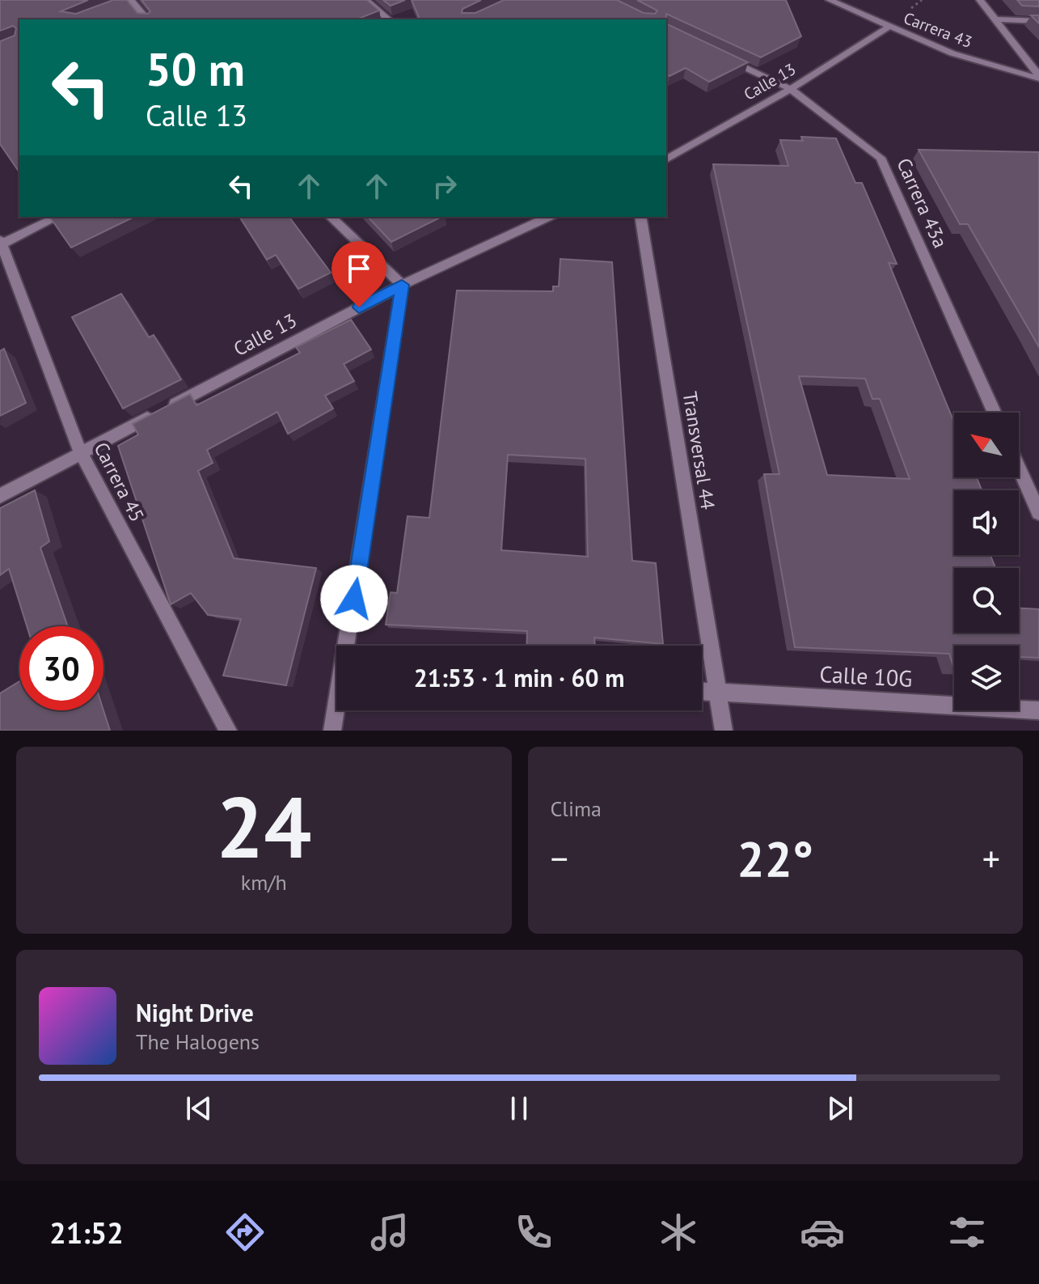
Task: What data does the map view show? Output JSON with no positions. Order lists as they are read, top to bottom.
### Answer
{
  "streets": {
    "street": [
      "Carrera 43",
      "Calle 13",
      "Carrera 43a",
      "Transversal 44",
      "Carrera 45",
      "Calle 10G"
    ]
  },
  "crossings": [
    ["Carrera 43", "Calle 13"],
    ["Calle 13", "Carrera 43a"],
    ["Calle 13", "Carrera 45"],
    ["Transversal 44", "Calle 10G"]
  ],
  "north": "top left",
  "page": {
    "turn": ["50 m", "Calle 13"],
    "limit": "30",
    "trip": "21:53 · 1 min · 60 m",
    "tile": [
      ["24", "km/h"],
      "Clima"
    ],
    "heat": ["−", "22°", "+"],
    "song": ["Night Drive", "The Halogens"],
    "tabs": "21:52"
  }
}
